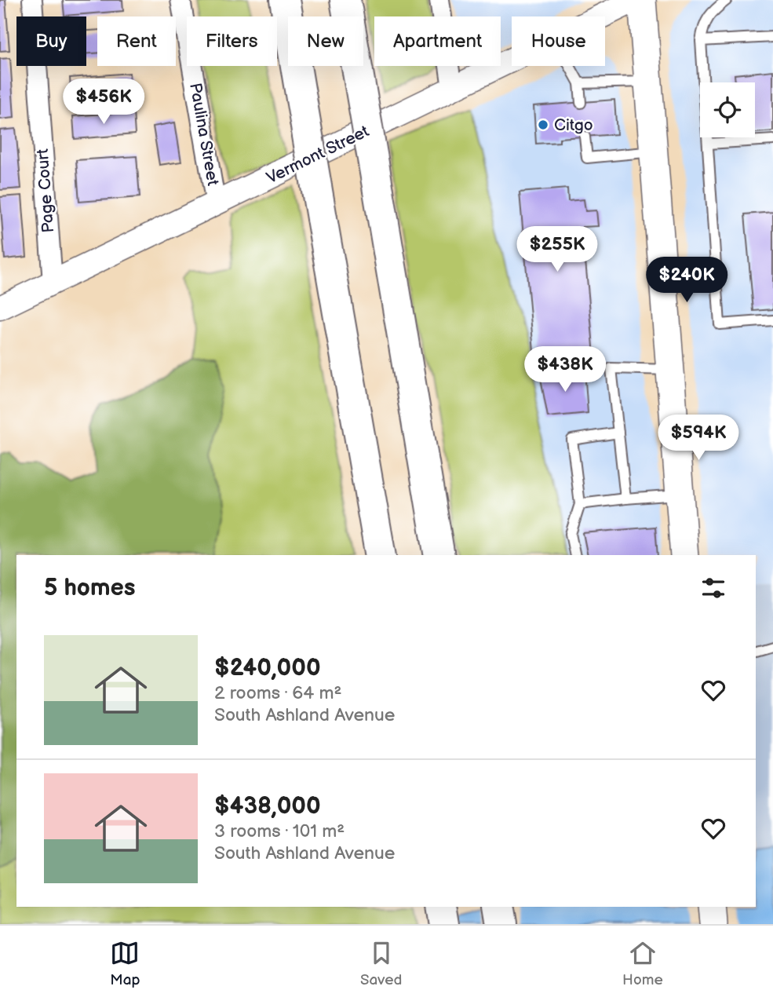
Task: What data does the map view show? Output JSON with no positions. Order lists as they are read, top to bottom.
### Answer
{
  "streets": {
    "street": ["Paulina Street", "Vermont Street", "Page Court"]
  },
  "crossings": [
    ["Paulina Street", "Vermont Street"],
    ["Vermont Street", "Page Court"]
  ],
  "places": ["Citgo"],
  "page": {
    "chip": [
      "Buy",
      "Rent",
      "Filters",
      "New",
      "Apartment",
      "House"
    ],
    "price": [
      "$456K",
      "$255K",
      "$240K",
      "$438K",
      "$594K"
    ],
    "heading": "5 homes",
    "list": [
      {
        "name": "$240,000",
        "note": "2 rooms · 64 m² · South Ashland Avenue"
      },
      {
        "name": "$438,000",
        "note": "3 rooms · 101 m² · South Ashland Avenue"
      }
    ],
    "tabs": ["Map", "Saved", "Home"]
  }
}
